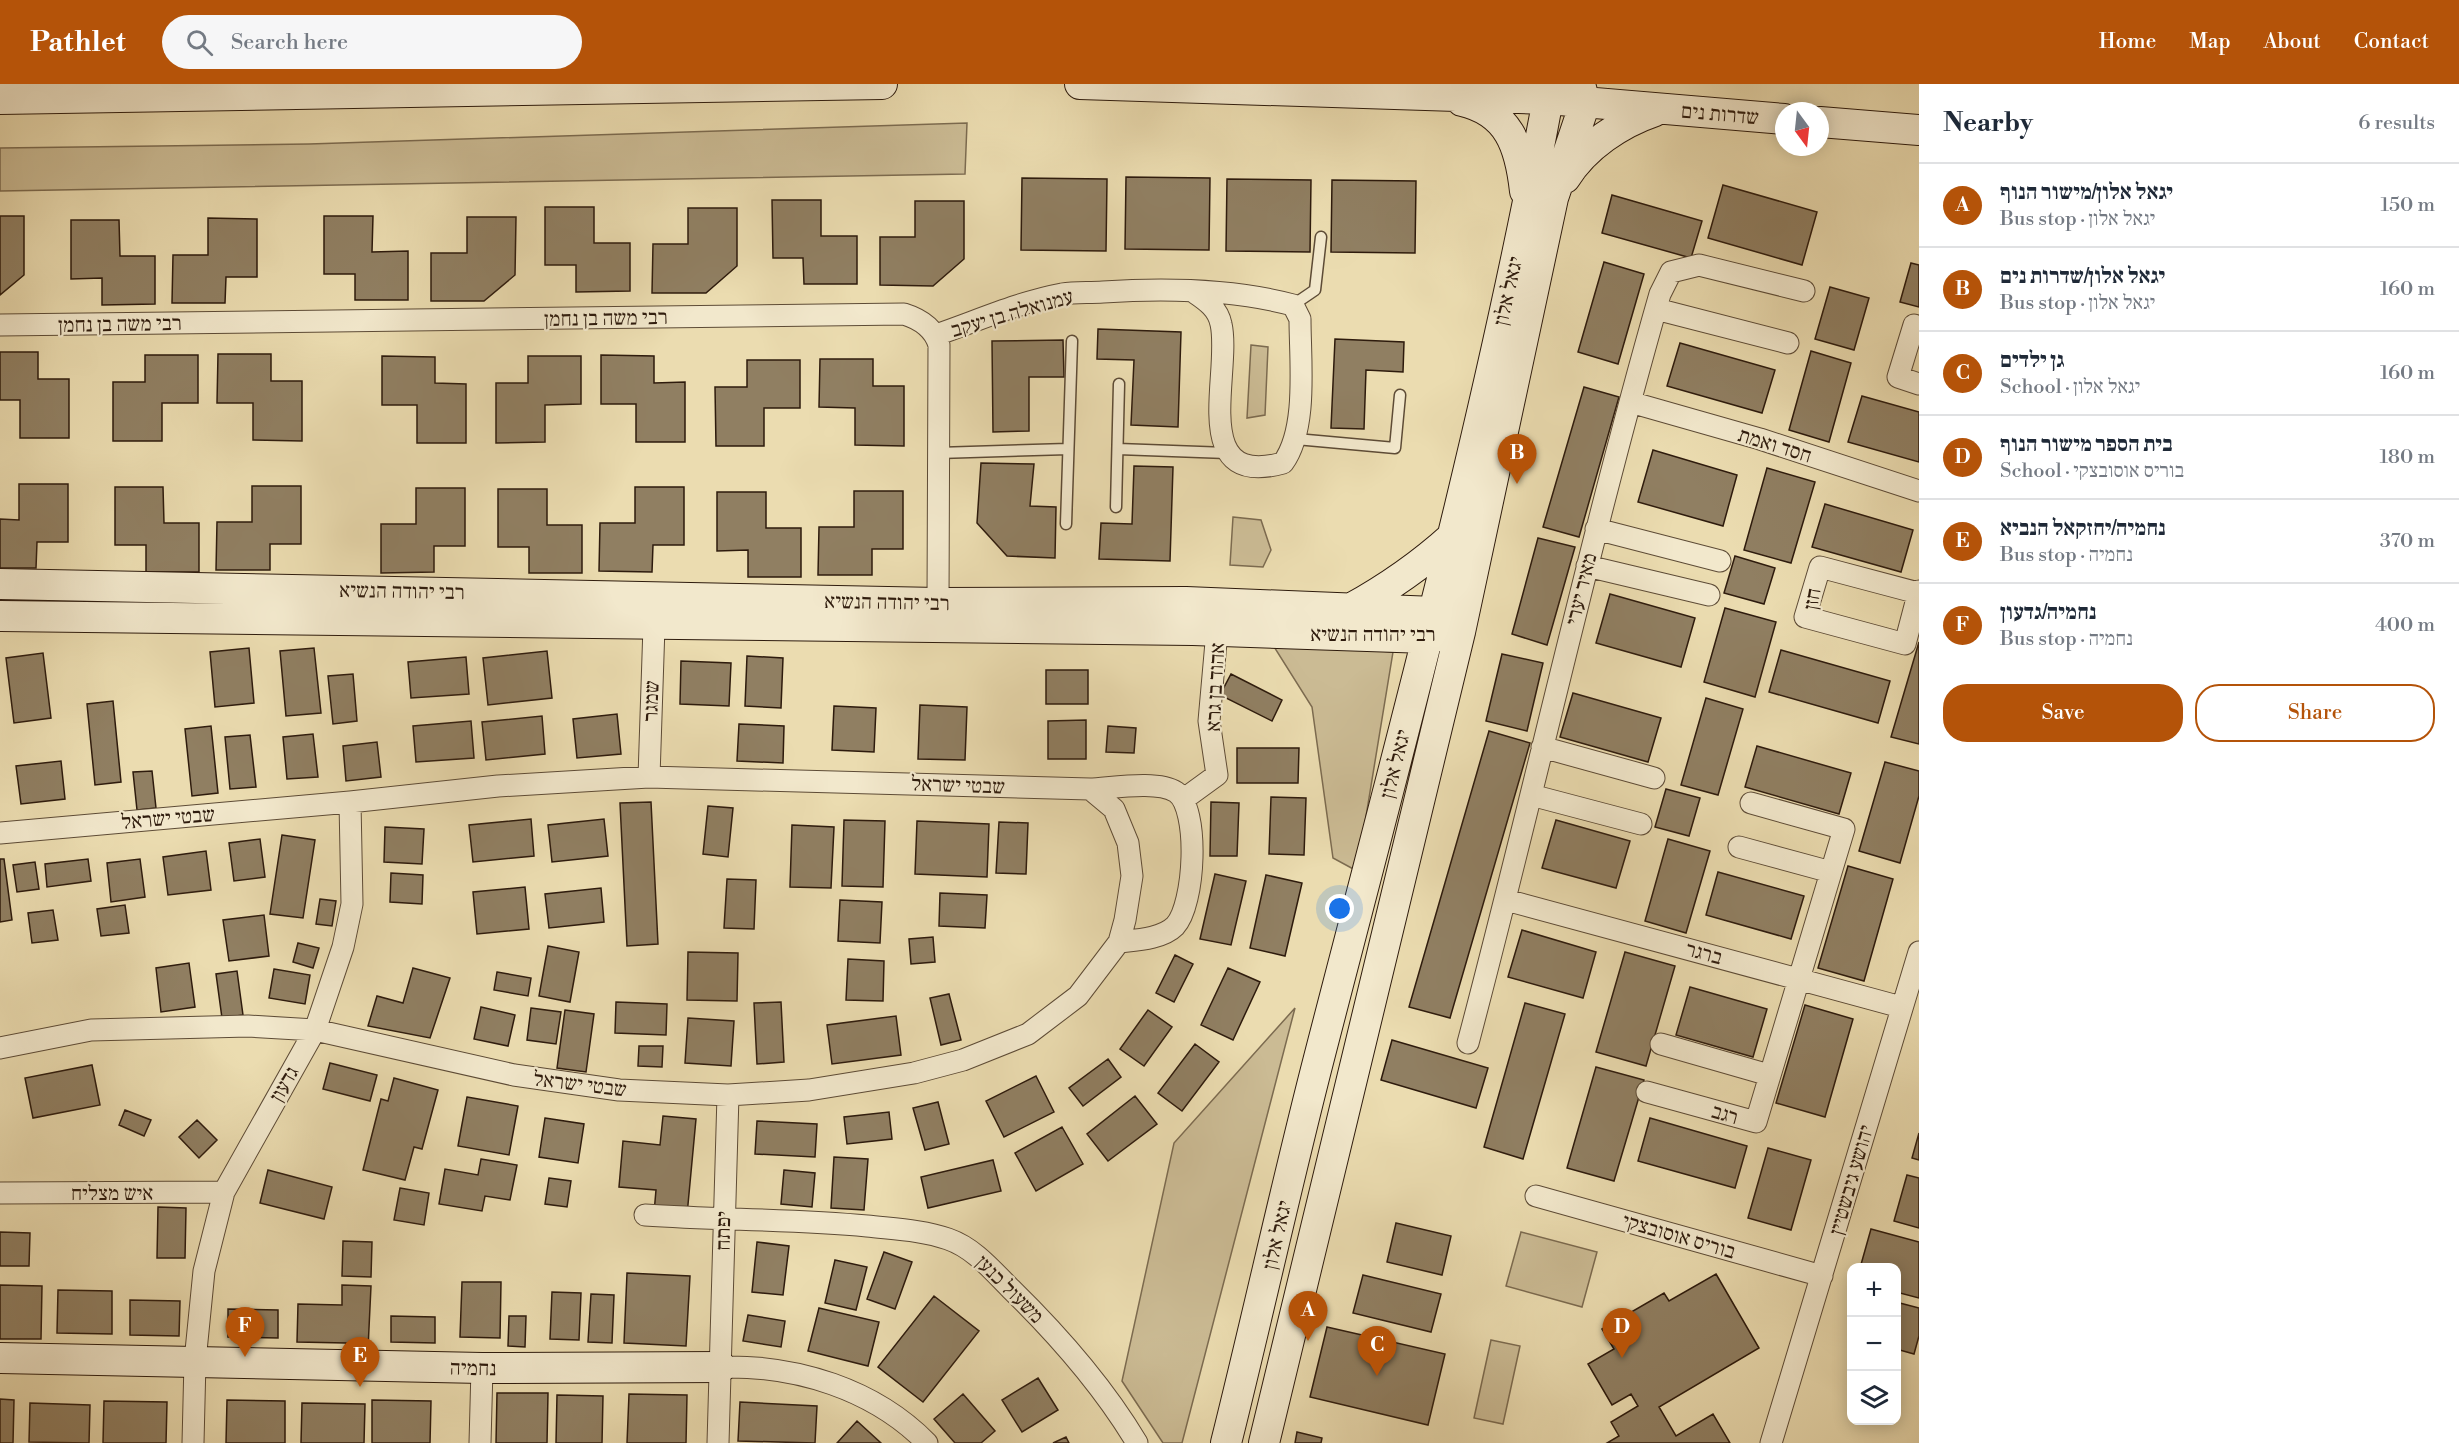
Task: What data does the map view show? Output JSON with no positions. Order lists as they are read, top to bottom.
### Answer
{
  "streets": {
    "main road": [
      "שדרות נים",
      "יגאל אלון",
      "רבי יהודה הנשיא",
      "נחמיה"
    ],
    "street": [
      "עמנואלה בן יעקב",
      "רבי משה בן נחמן",
      "חסד ואמת",
      "מאיר יערי",
      "חזן",
      "אהוד בן גרא",
      "שמגר",
      "שבטי ישראל",
      "ברגר",
      "גדעון",
      "רגב",
      "יהושע גיבשטיין",
      "איש מצליח",
      "יפתח",
      "בוריס אוסובצקי",
      "משעול כנען"
    ]
  },
  "crossings": [
    ["שדרות נים", "יגאל אלון"],
    ["יגאל אלון", "רבי יהודה הנשיא"],
    ["עמנואלה בן יעקב", "רבי משה בן נחמן"],
    ["חסד ואמת", "מאיר יערי"],
    ["מאיר יערי", "ברגר"],
    ["רבי יהודה הנשיא", "אהוד בן גרא"],
    ["רבי יהודה הנשיא", "שמגר"],
    ["אהוד בן גרא", "שבטי ישראל"],
    ["שמגר", "שבטי ישראל"],
    ["שבטי ישראל", "גדעון"],
    ["שבטי ישראל", "יפתח"],
    ["ברגר", "רגב"],
    ["ברגר", "יהושע גיבשטיין"],
    ["גדעון", "איש מצליח"],
    ["גדעון", "נחמיה"],
    ["יהושע גיבשטיין", "בוריס אוסובצקי"],
    ["יפתח", "משעול כנען"],
    ["יפתח", "נחמיה"]
  ],
  "north": "bottom",
  "page": {
    "header": "Pathlet",
    "search": "Search here",
    "nav": [
      "Home",
      "Map",
      "About",
      "Contact"
    ],
    "heading": ["Nearby", "6 results"],
    "list": [
      {
        "mark": "A",
        "name": "יגאל אלון/מישור הנוף",
        "note": "Bus stop · יגאל אלון",
        "value": "150 m"
      },
      {
        "mark": "B",
        "name": "יגאל אלון/שדרות נים",
        "note": "Bus stop · יגאל אלון",
        "value": "160 m"
      },
      {
        "mark": "C",
        "name": "גן ילדים",
        "note": "School · יגאל אלון",
        "value": "160 m"
      },
      {
        "mark": "D",
        "name": "בית הספר מישור הנוף",
        "note": "School · בוריס אוסובצקי",
        "value": "180 m"
      },
      {
        "mark": "E",
        "name": "נחמיה/יחזקאל הנביא",
        "note": "Bus stop · נחמיה",
        "value": "370 m"
      },
      {
        "mark": "F",
        "name": "נחמיה/גדעון",
        "note": "Bus stop · נחמיה",
        "value": "400 m"
      }
    ],
    "pins": [
      "B",
      "A",
      "F",
      "D",
      "C",
      "E"
    ],
    "buttons": ["Save", "Share"],
    "map_buttons": ["+", "−"]
  }
}
